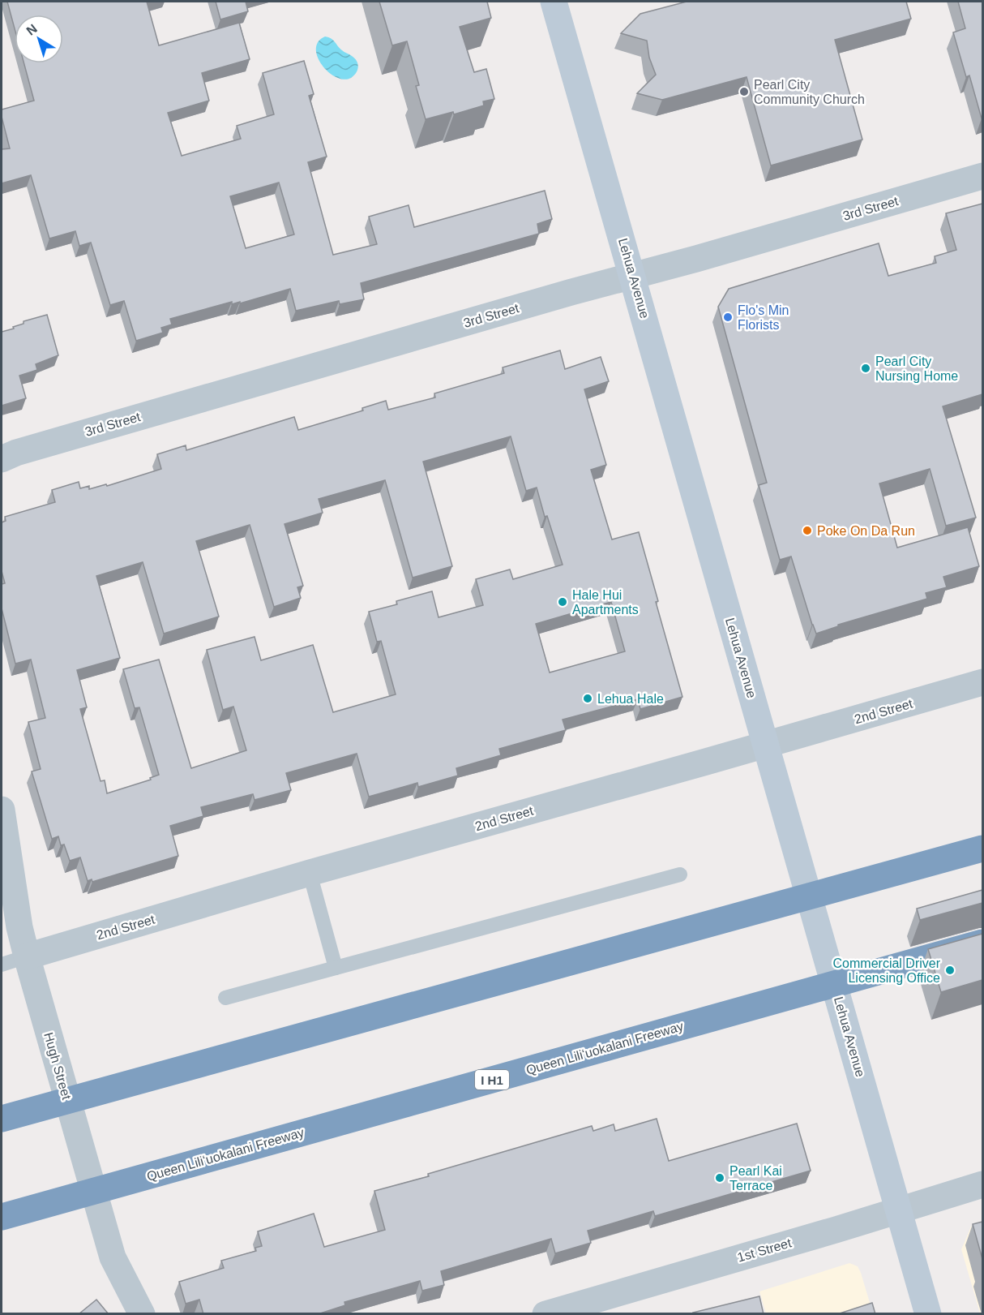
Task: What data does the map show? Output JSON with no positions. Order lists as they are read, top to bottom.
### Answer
{
  "streets": {
    "highway": ["Queen Liliʻuokalani Freeway", "I H1"],
    "street": [
      "3rd Street",
      "Lehua Avenue",
      "2nd Street",
      "Hugh Street",
      "1st Street"
    ]
  },
  "crossings": [
    ["3rd Street", "Lehua Avenue"],
    ["Lehua Avenue", "2nd Street"],
    ["Lehua Avenue", "1st Street"],
    ["2nd Street", "Hugh Street"]
  ],
  "places": [
    "Pearl City Community Church",
    "Flo's Min Florists",
    "Pearl City Nursing Home",
    "Poke On Da Run",
    "Hale Hui Apartments",
    "Lehua Hale",
    "Commercial Driver Licensing Office",
    "Pearl Kai Terrace"
  ],
  "north": "top left"
}
